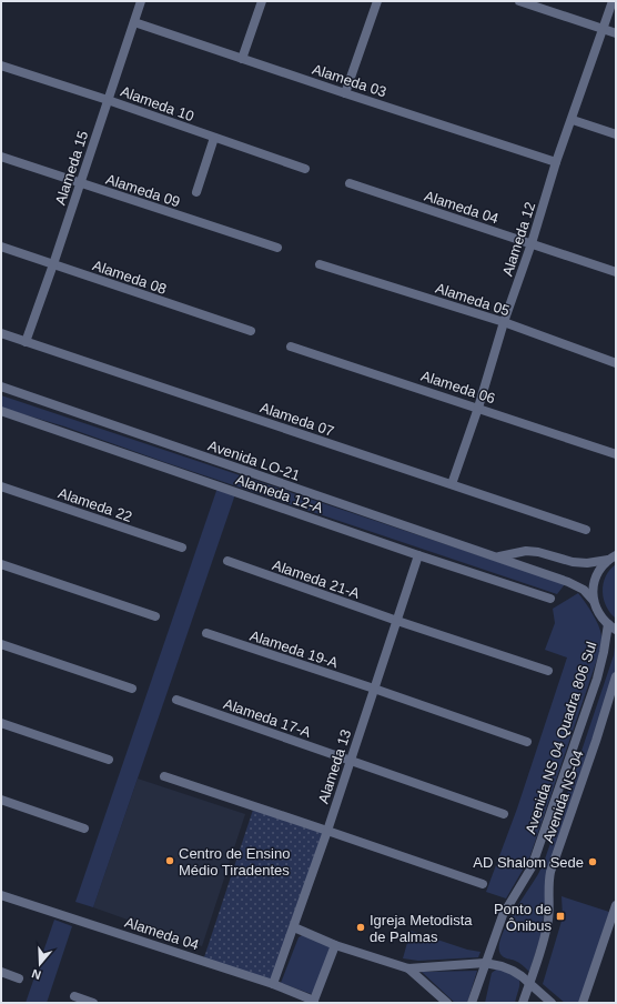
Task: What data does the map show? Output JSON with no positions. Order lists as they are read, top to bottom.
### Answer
{
  "streets": {
    "street": [
      "Alameda 03",
      "Alameda 10",
      "Alameda 15",
      "Alameda 09",
      "Alameda 04",
      "Alameda 12",
      "Alameda 08",
      "Alameda 05",
      "Alameda 06",
      "Alameda 07",
      "Avenida LO-21",
      "Alameda 12-A",
      "Alameda 22",
      "Alameda 21-A",
      "Alameda 19-A",
      "Alameda 17-A",
      "Avenida NS 04 Quadra 806 Sul",
      "Alameda 13",
      "Avenida NS-04"
    ]
  },
  "crossings": [
    ["Alameda 03", "Alameda 15"],
    ["Alameda 03", "Alameda 12"],
    ["Alameda 10", "Alameda 15"],
    ["Alameda 15", "Alameda 09"],
    ["Alameda 15", "Alameda 08"],
    ["Alameda 15", "Alameda 07"],
    ["Alameda 04", "Alameda 12"],
    ["Alameda 04", "Alameda 13"],
    ["Alameda 12", "Alameda 05"],
    ["Alameda 12", "Alameda 06"],
    ["Alameda 12", "Alameda 07"],
    ["Alameda 12-A", "Alameda 13"],
    ["Alameda 21-A", "Alameda 13"],
    ["Alameda 19-A", "Alameda 13"],
    ["Alameda 17-A", "Alameda 13"]
  ],
  "places": {
    "other": ["Centro de Ensino Médio Tiradentes", "AD Shalom Sede", "Igreja Metodista de Palmas"],
    "transit": ["Ponto de Ônibus"]
  },
  "north": "bottom"
}
